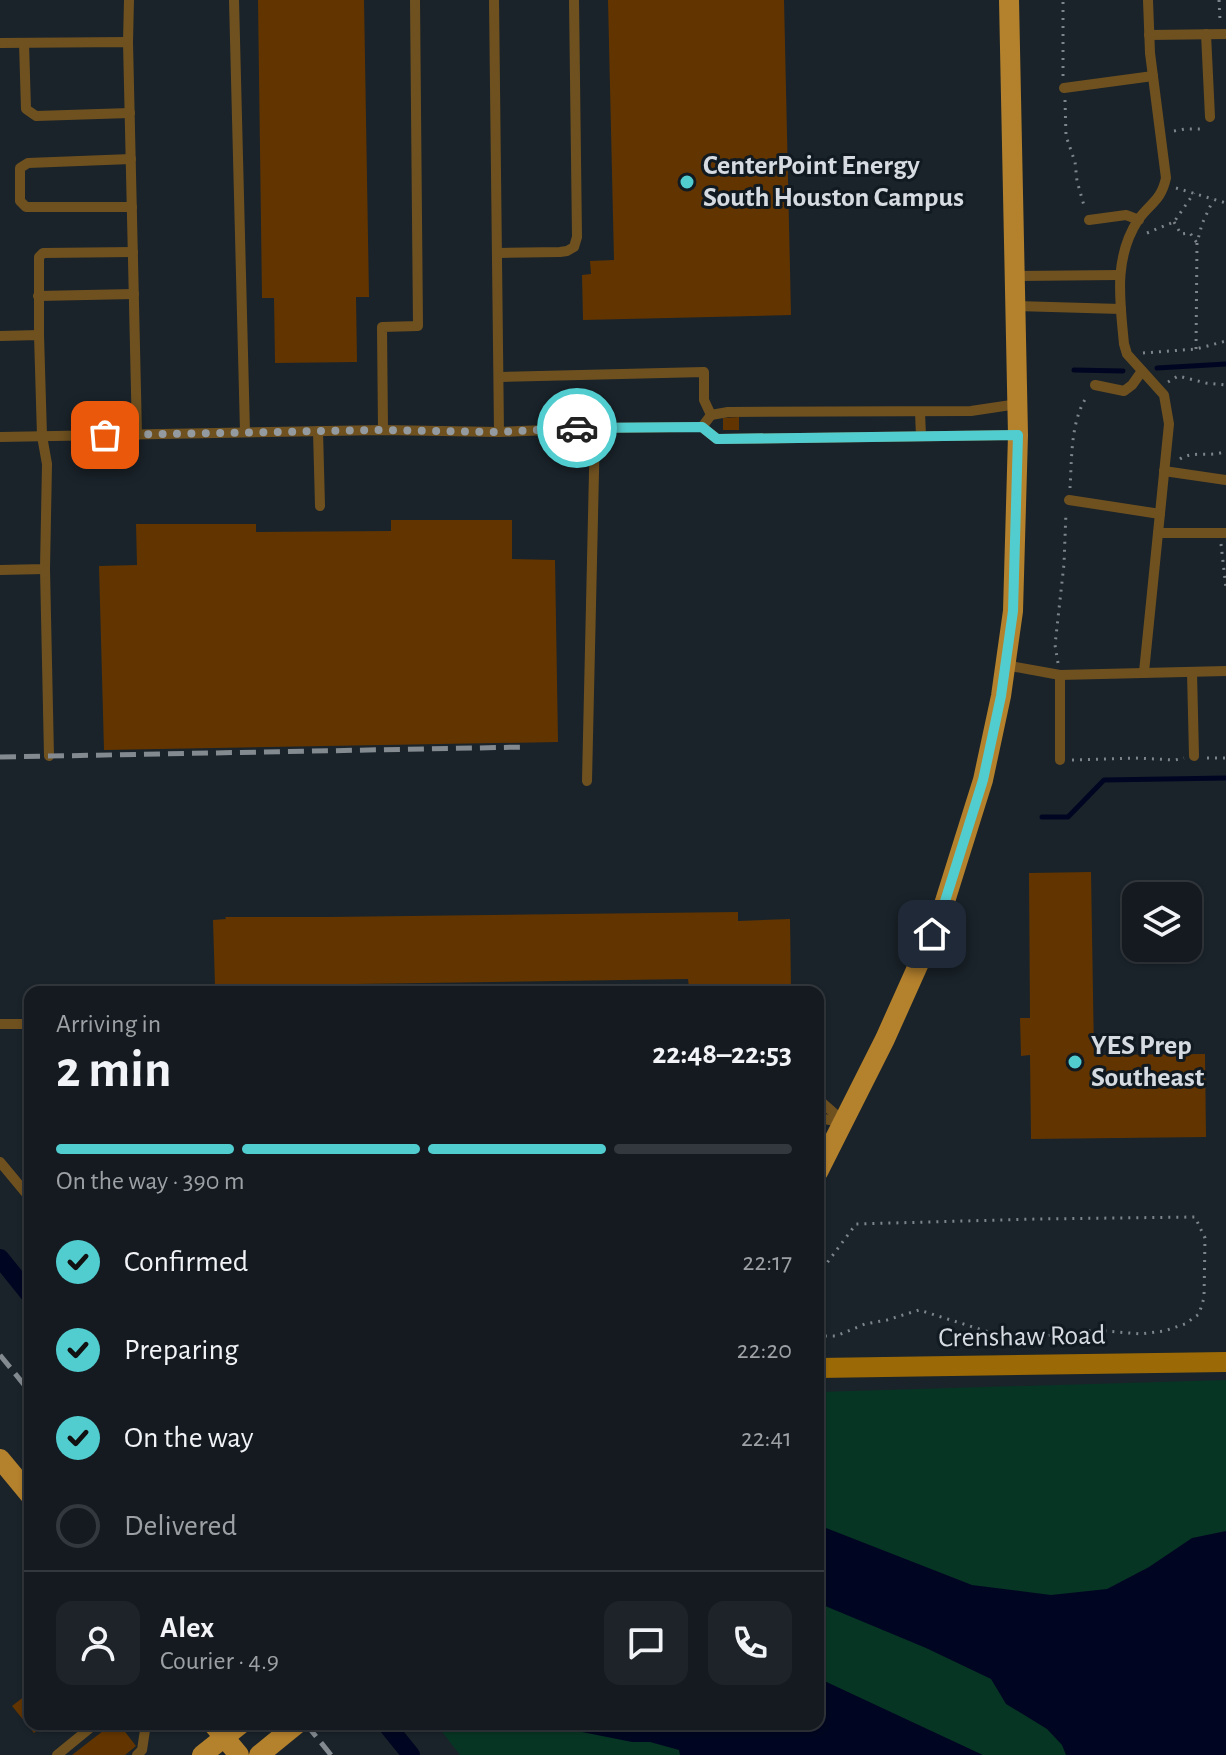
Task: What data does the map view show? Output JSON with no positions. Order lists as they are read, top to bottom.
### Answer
{
  "streets": {
    "main road": ["Crenshaw Road"]
  },
  "places": ["CenterPoint Energy South Houston Campus", "YES Prep Southeast"],
  "page": {
    "heading": ["2 min", "Arriving in", "22:48–22:53"],
    "panel": ["Alex", "Courier · 4.9"],
    "bar": "On the way · 390 m",
    "list": [
      ["Confirmed", "22:17"],
      ["Preparing", "22:20"],
      ["On the way", "22:41"],
      "Delivered"
    ]
  }
}
